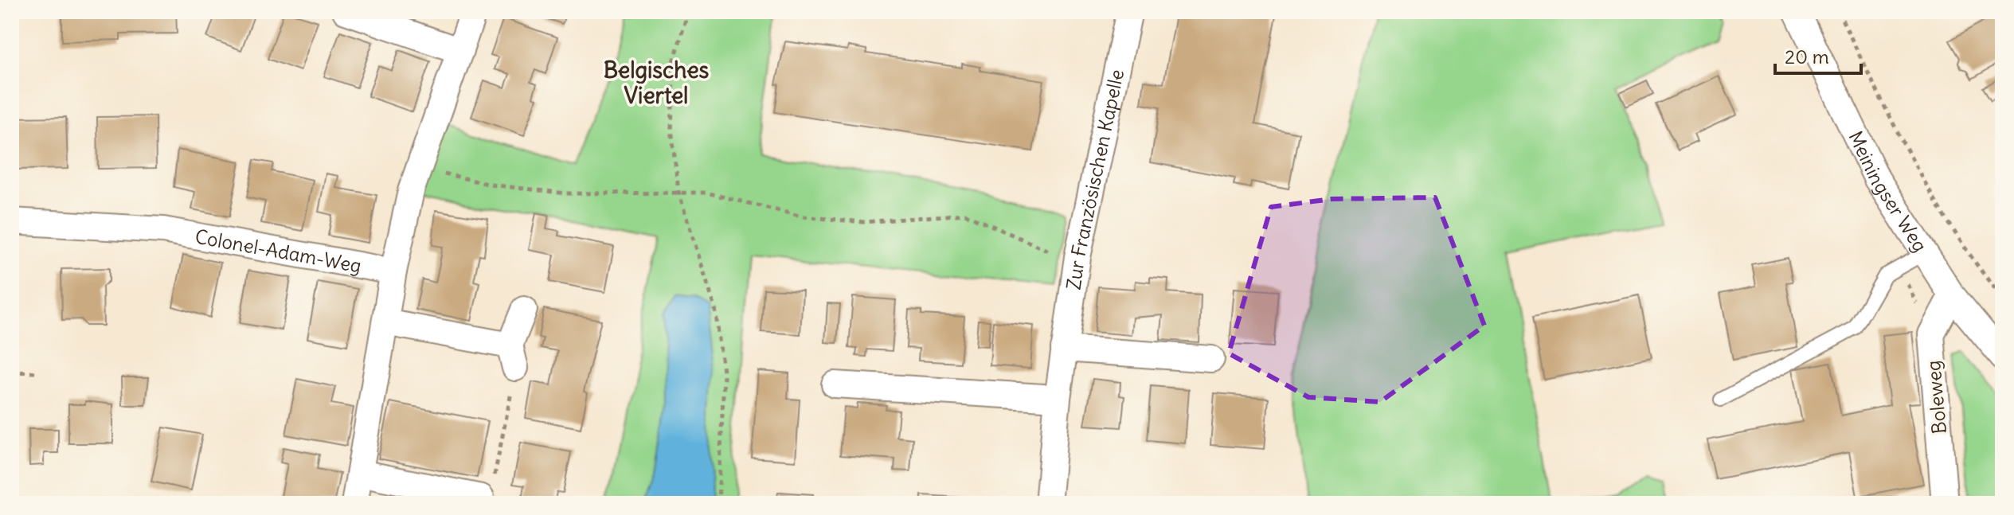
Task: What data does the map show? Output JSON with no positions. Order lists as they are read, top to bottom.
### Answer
{
  "streets": {
    "street": [
      "Zur Französischen Kapelle",
      "Meiningser Weg",
      "Colonel-Adam-Weg",
      "Boleweg"
    ]
  },
  "crossings": [
    ["Meiningser Weg", "Boleweg"]
  ],
  "districts": ["Belgisches Viertel"],
  "scale_bar": "20 m"
}
